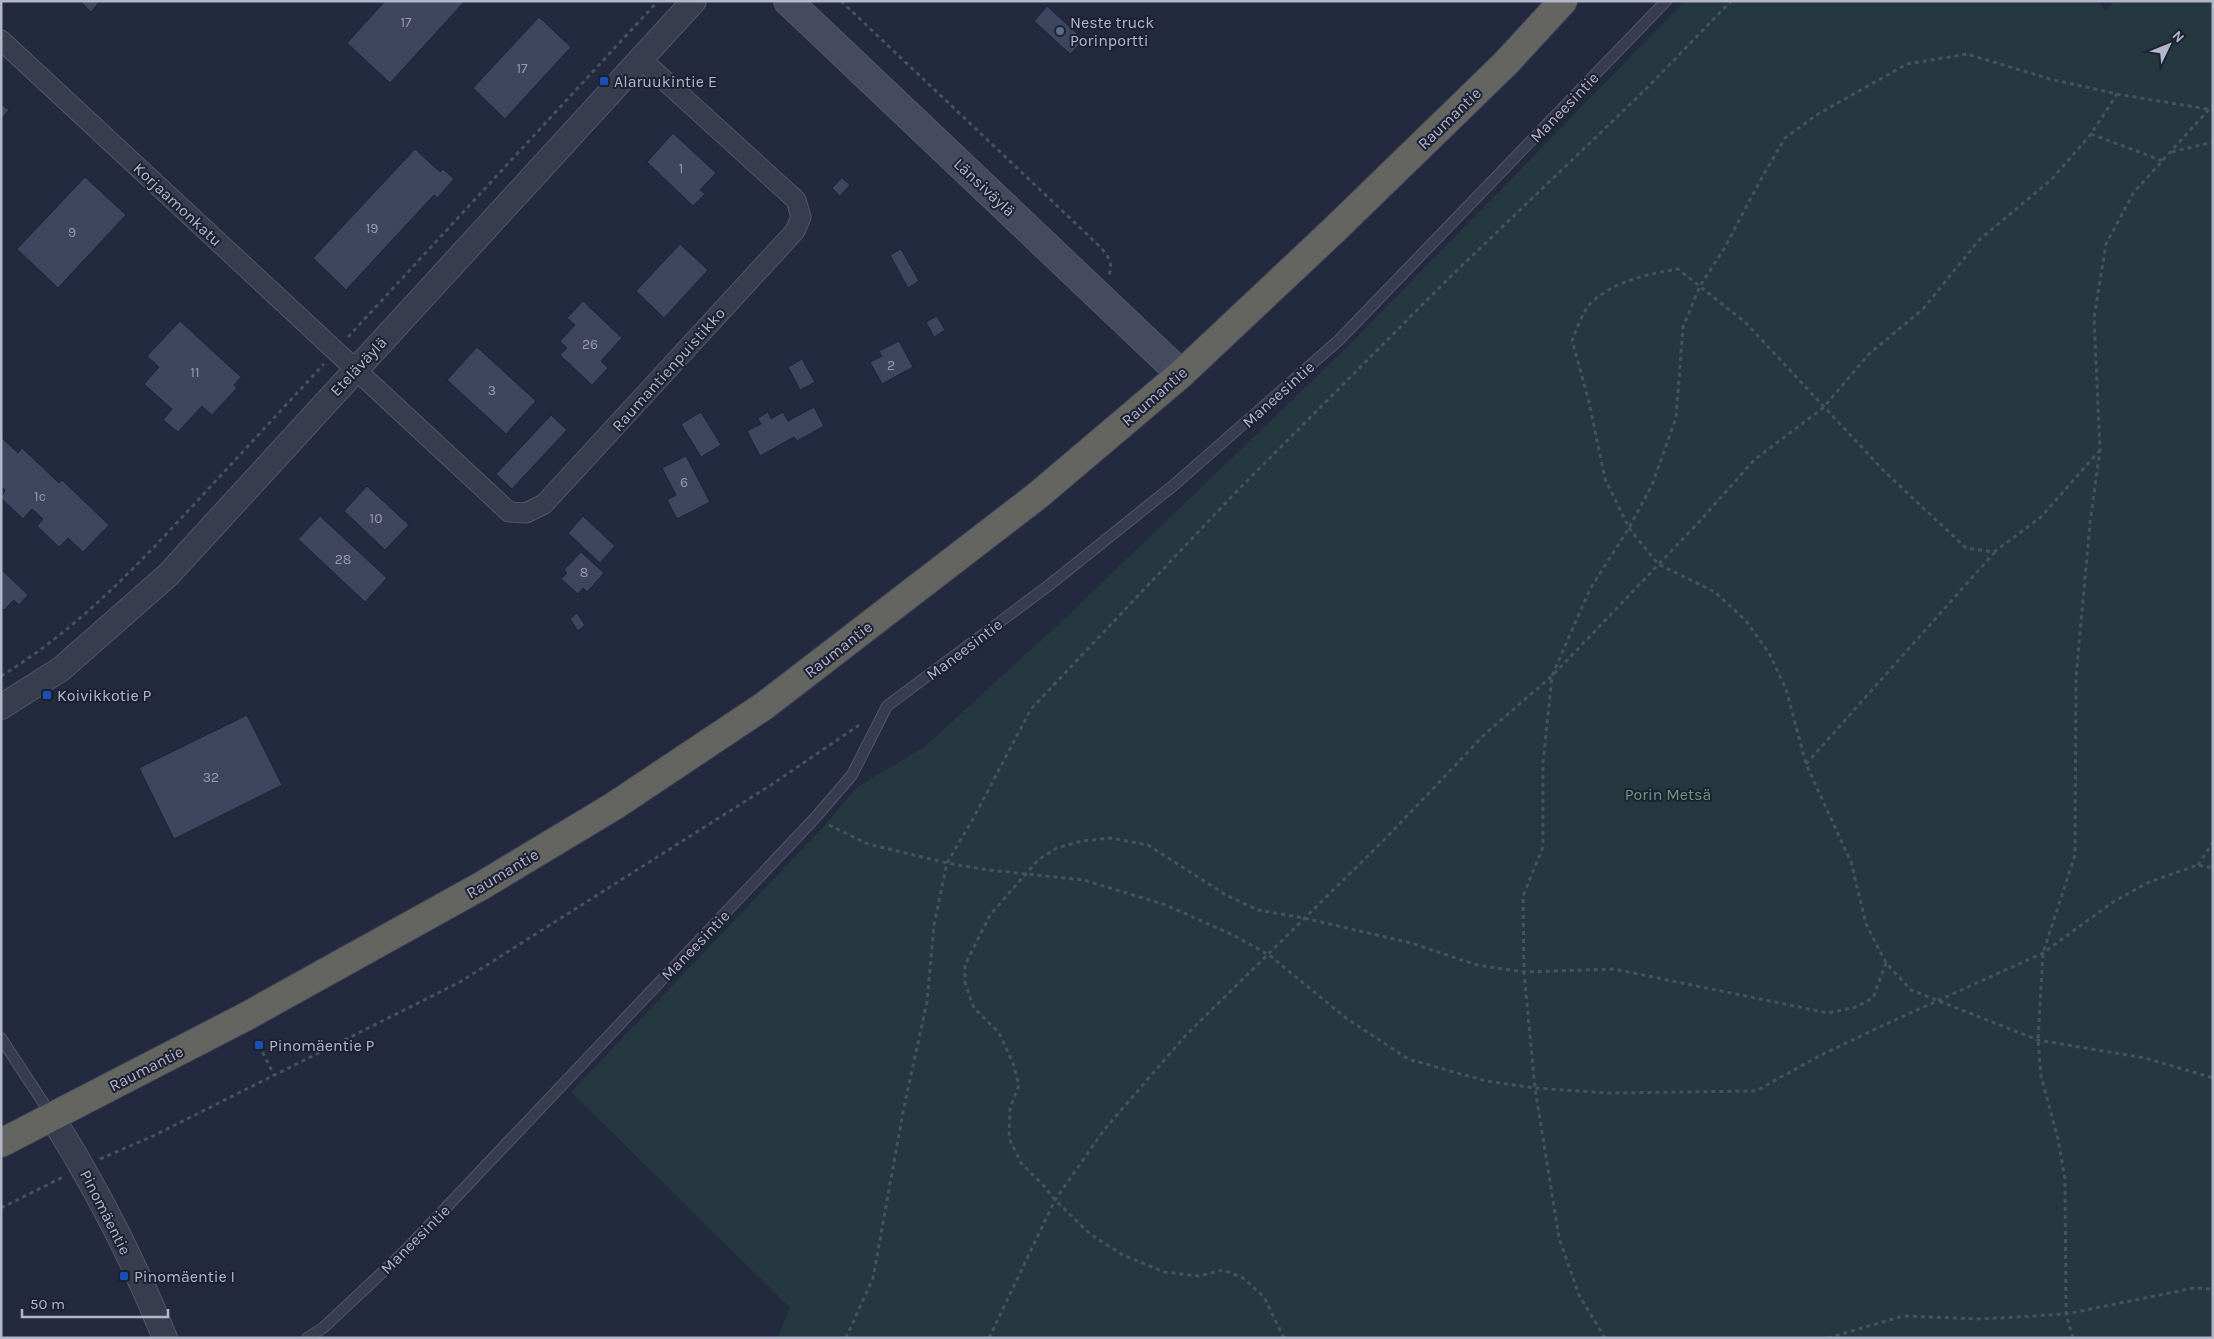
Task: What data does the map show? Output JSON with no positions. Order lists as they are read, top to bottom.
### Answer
{
  "streets": {
    "highway": ["Raumantie"],
    "main road": ["Länsiväylä"],
    "street": [
      "Korjaamonkatu",
      "Eteläväylä",
      "Raumantienpuistikko",
      "Pinomäentie"
    ],
    "lane": ["Maneesintie"]
  },
  "crossings": [
    ["Raumantie", "Länsiväylä"],
    ["Raumantie", "Pinomäentie"],
    ["Korjaamonkatu", "Eteläväylä"],
    ["Korjaamonkatu", "Raumantienpuistikko"],
    ["Eteläväylä", "Raumantienpuistikko"]
  ],
  "parks": ["Porin Metsä"],
  "places": {
    "other": ["Neste truck Porinportti"],
    "transit": [
      "Alaruukintie E",
      "Koivikkotie P",
      "Pinomäentie P",
      "Pinomäentie I"
    ]
  },
  "house_numbers": [
    "17",
    "17",
    "1",
    "19",
    "9",
    "26",
    "2",
    "11",
    "3",
    "6",
    "1c",
    "10",
    "28",
    "8",
    "32"
  ],
  "scale_bar": "50 m",
  "north": "top right"
}
